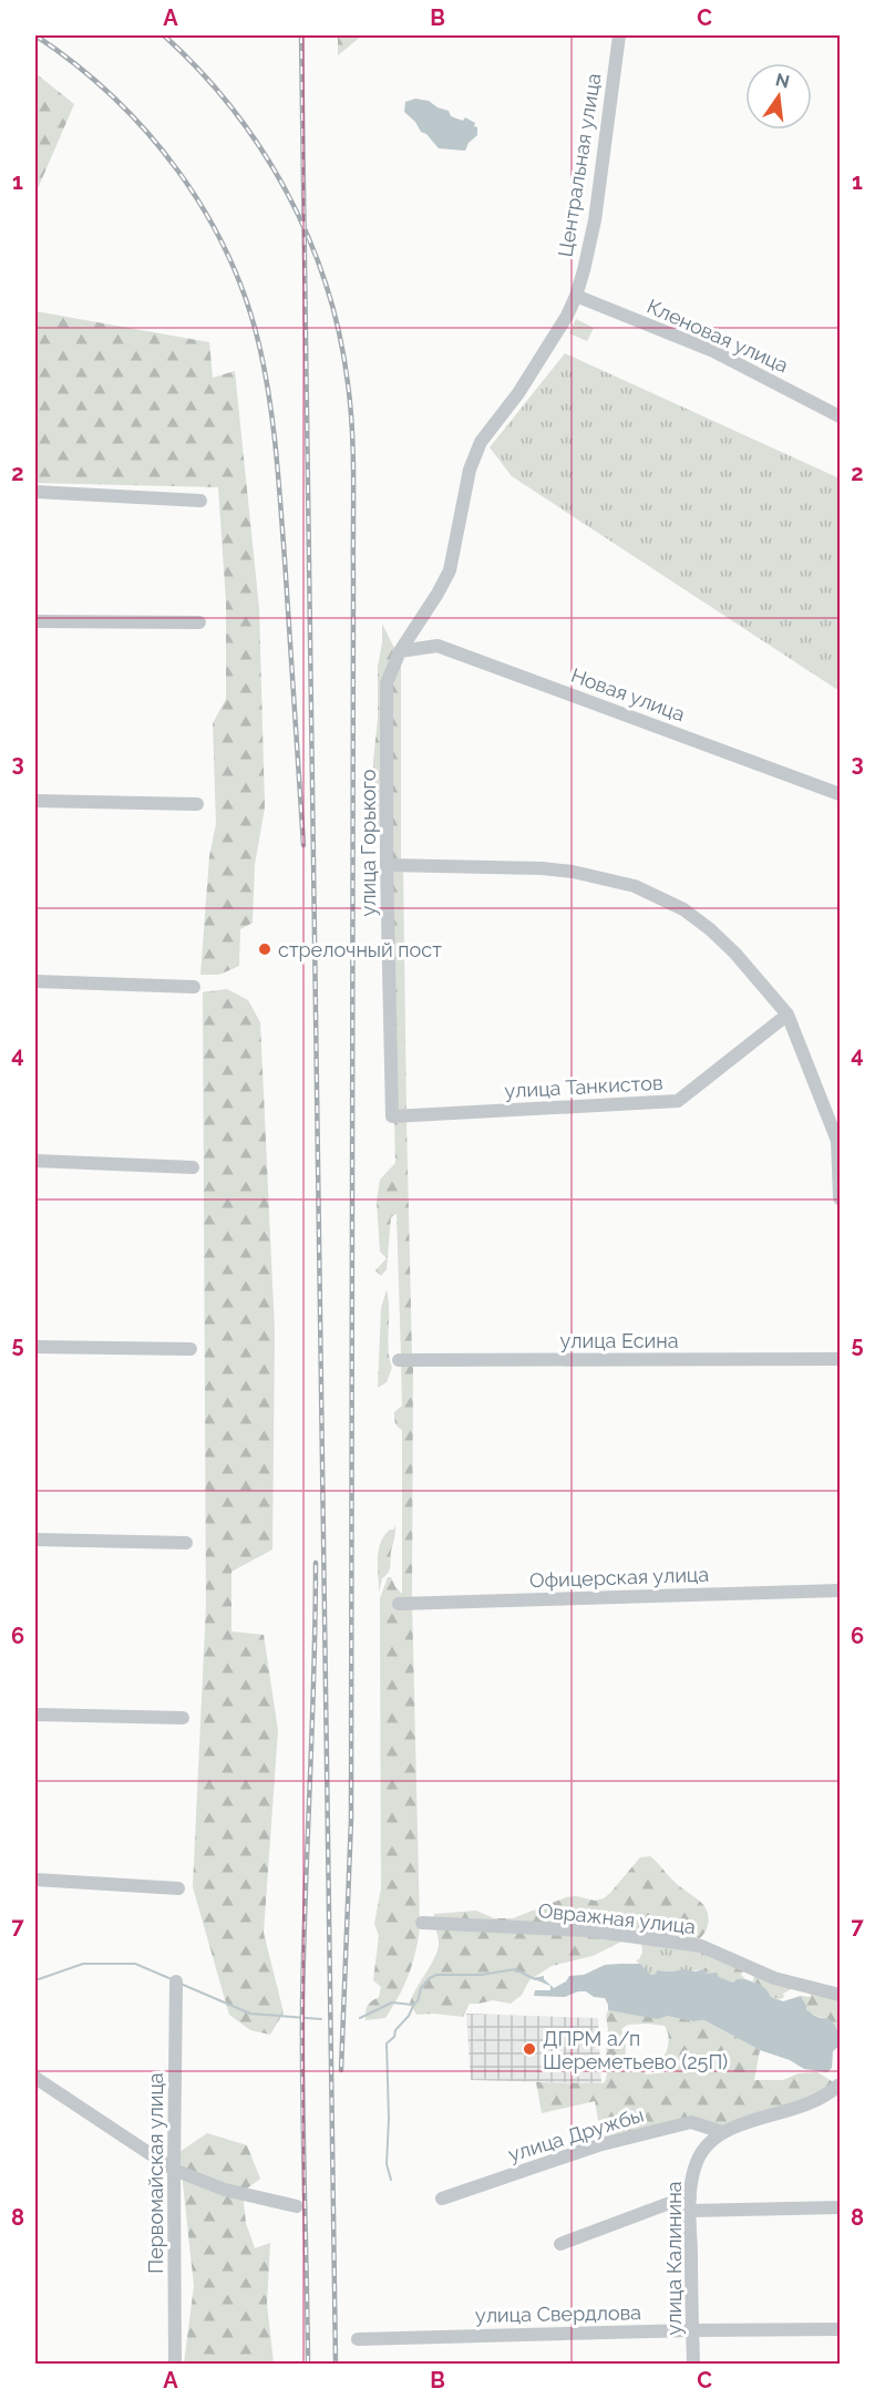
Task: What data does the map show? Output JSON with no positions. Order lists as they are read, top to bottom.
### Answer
{
  "streets": {
    "street": [
      "Центральная улица",
      "Кленовая улица",
      "Новая улица",
      "улица Горького",
      "улица Танкистов",
      "улица Есина",
      "Офицерская улица",
      "Овражная улица",
      "улица Дружбы",
      "Первомайская улица",
      "улица Калинина",
      "улица Свердлова"
    ]
  },
  "crossings": [
    ["Центральная улица", "Кленовая улица"],
    ["Центральная улица", "Новая улица"],
    ["Центральная улица", "улица Горького"],
    ["Новая улица", "улица Горького"],
    ["улица Горького", "улица Танкистов"],
    ["улица Дружбы", "улица Калинина"],
    ["улица Калинина", "улица Свердлова"]
  ],
  "places": ["стрелочный пост", "ДПРМ а/п Шереметьево (25П)"],
  "north": "top",
  "grid": {
    "columns": ["A", "B", "C"],
    "rows": [
      "1",
      "2",
      "3",
      "4",
      "5",
      "6",
      "7",
      "8"
    ]
  }
}
